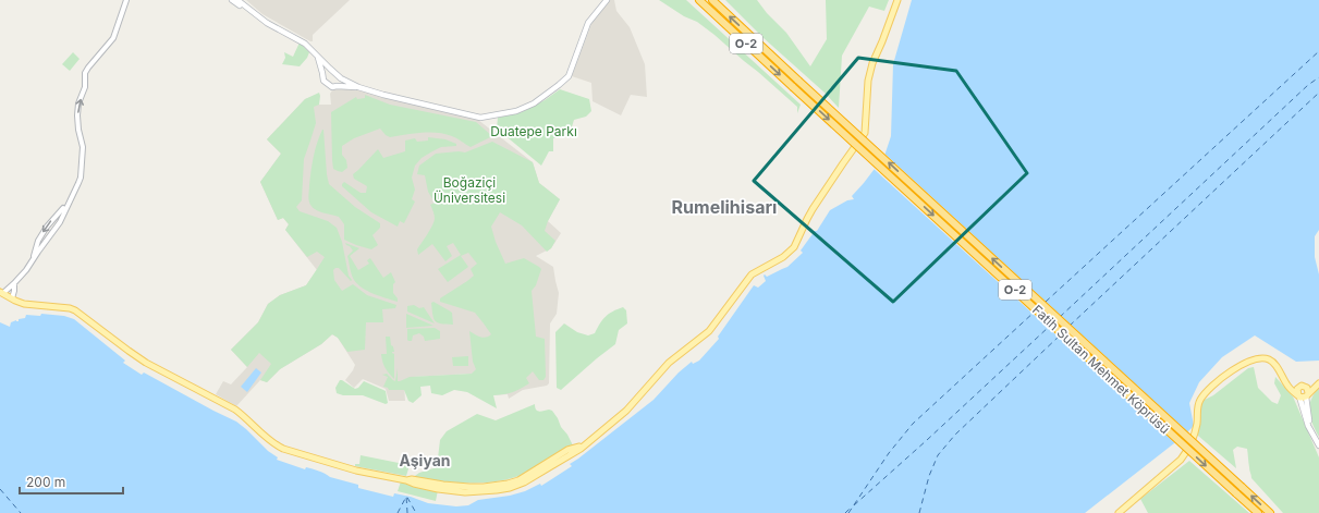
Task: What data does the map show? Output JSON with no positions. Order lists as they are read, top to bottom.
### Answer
{
  "streets": {
    "highway": ["O-2", "Fatih Sultan Mehmet Köprüsü"]
  },
  "districts": ["Rumelihisarı", "Aşiyan"],
  "parks": ["Duatepe Parkı", "Boğaziçi Üniversitesi"],
  "scale_bar": "200 m"
}
